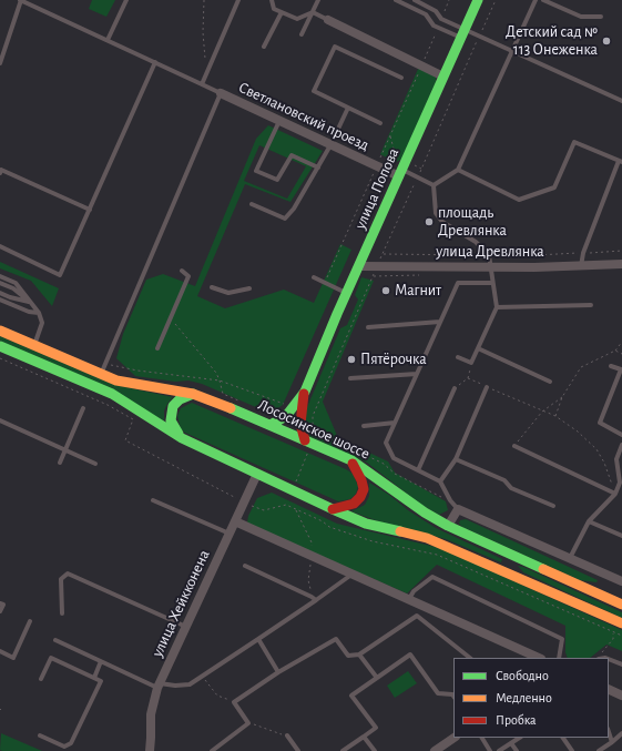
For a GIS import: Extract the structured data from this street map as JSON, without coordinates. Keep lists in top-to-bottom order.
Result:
{
  "streets": {
    "street": [
      "Светлановский проезд",
      "улица Попова",
      "улица Древлянка",
      "Лососинское шоссе",
      "улица Хейкконена"
    ]
  },
  "crossings": [
    ["Светлановский проезд", "улица Попова"],
    ["улица Попова", "улица Древлянка"],
    ["улица Попова", "Лососинское шоссе"]
  ],
  "places": [
    "Детский сад № 113 Онеженка",
    "площадь Древлянка",
    "Магнит",
    "Пятёрочка"
  ],
  "legend": ["Свободно", "Медленно", "Пробка"]
}
